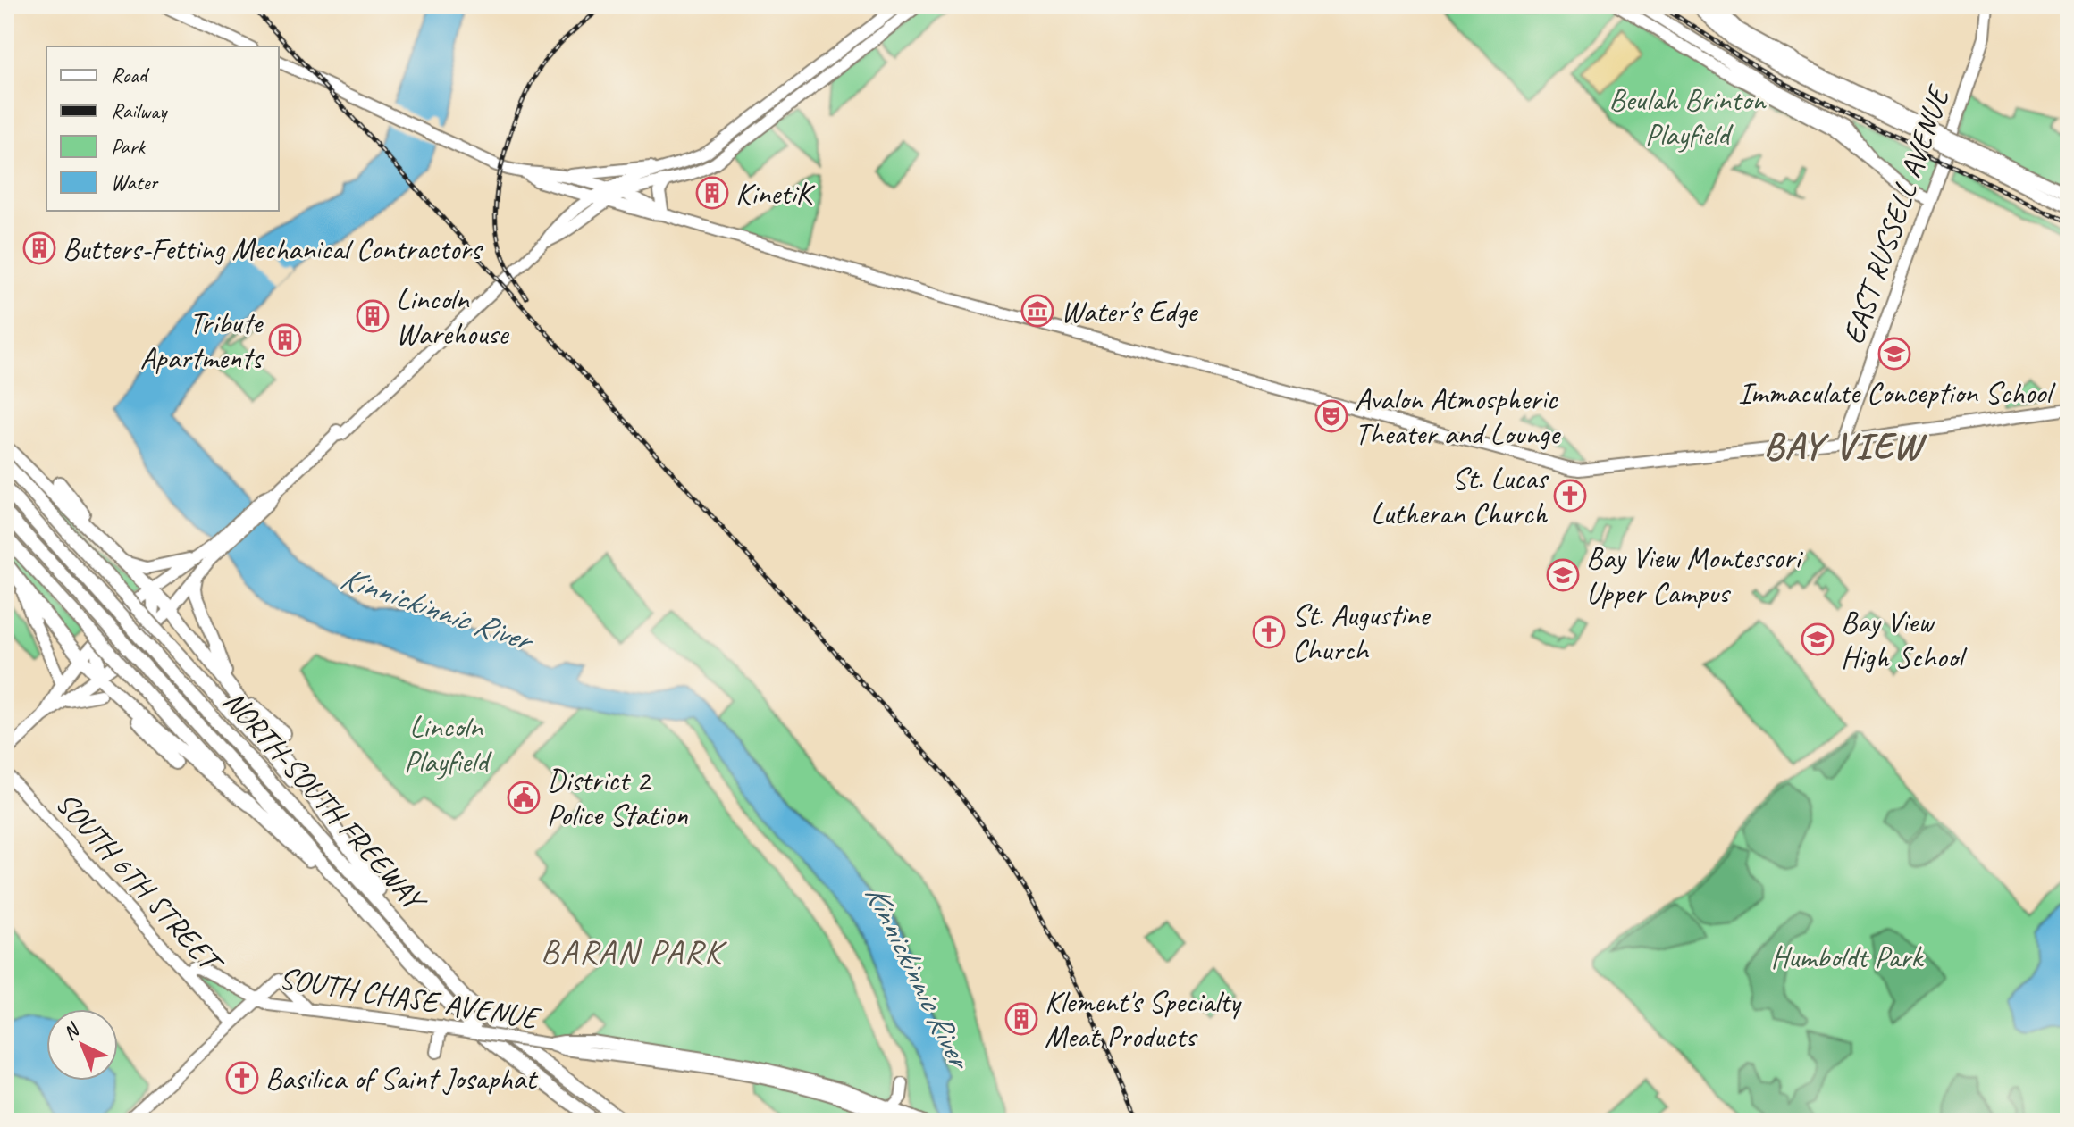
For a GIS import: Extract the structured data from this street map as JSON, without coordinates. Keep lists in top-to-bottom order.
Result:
{
  "streets": {
    "highway": ["NORTH-SOUTH FREEWAY"],
    "main road": ["EAST RUSSELL AVENUE", "SOUTH 6TH STREET", "SOUTH CHASE AVENUE"]
  },
  "crossings": [
    ["SOUTH 6TH STREET", "SOUTH CHASE AVENUE"]
  ],
  "districts": ["BAY VIEW", "BARAN PARK"],
  "water": ["Kinnickinnic River"],
  "parks": ["Beulah Brinton Playfield", "Lincoln Playfield", "Humboldt Park"],
  "places": {
    "building": [
      "KinetiK",
      "Butters-Fetting Mechanical Contractors",
      "Lincoln Warehouse",
      "Tribute Apartments",
      "Klement's Specialty Meat Products"
    ],
    "museum": ["Water's Edge"],
    "school or university": ["Immaculate Conception School", "Bay View Montessori Upper Campus", "Bay View High School"],
    "theatre": ["Avalon Atmospheric Theater and Lounge"],
    "church": ["St. Lucas Lutheran Church", "St. Augustine Church", "Basilica of Saint Josaphat"],
    "public building": ["District 2 Police Station"]
  },
  "legend": [
    "Road",
    "Railway",
    "Park",
    "Water"
  ],
  "north": "top left"
}
